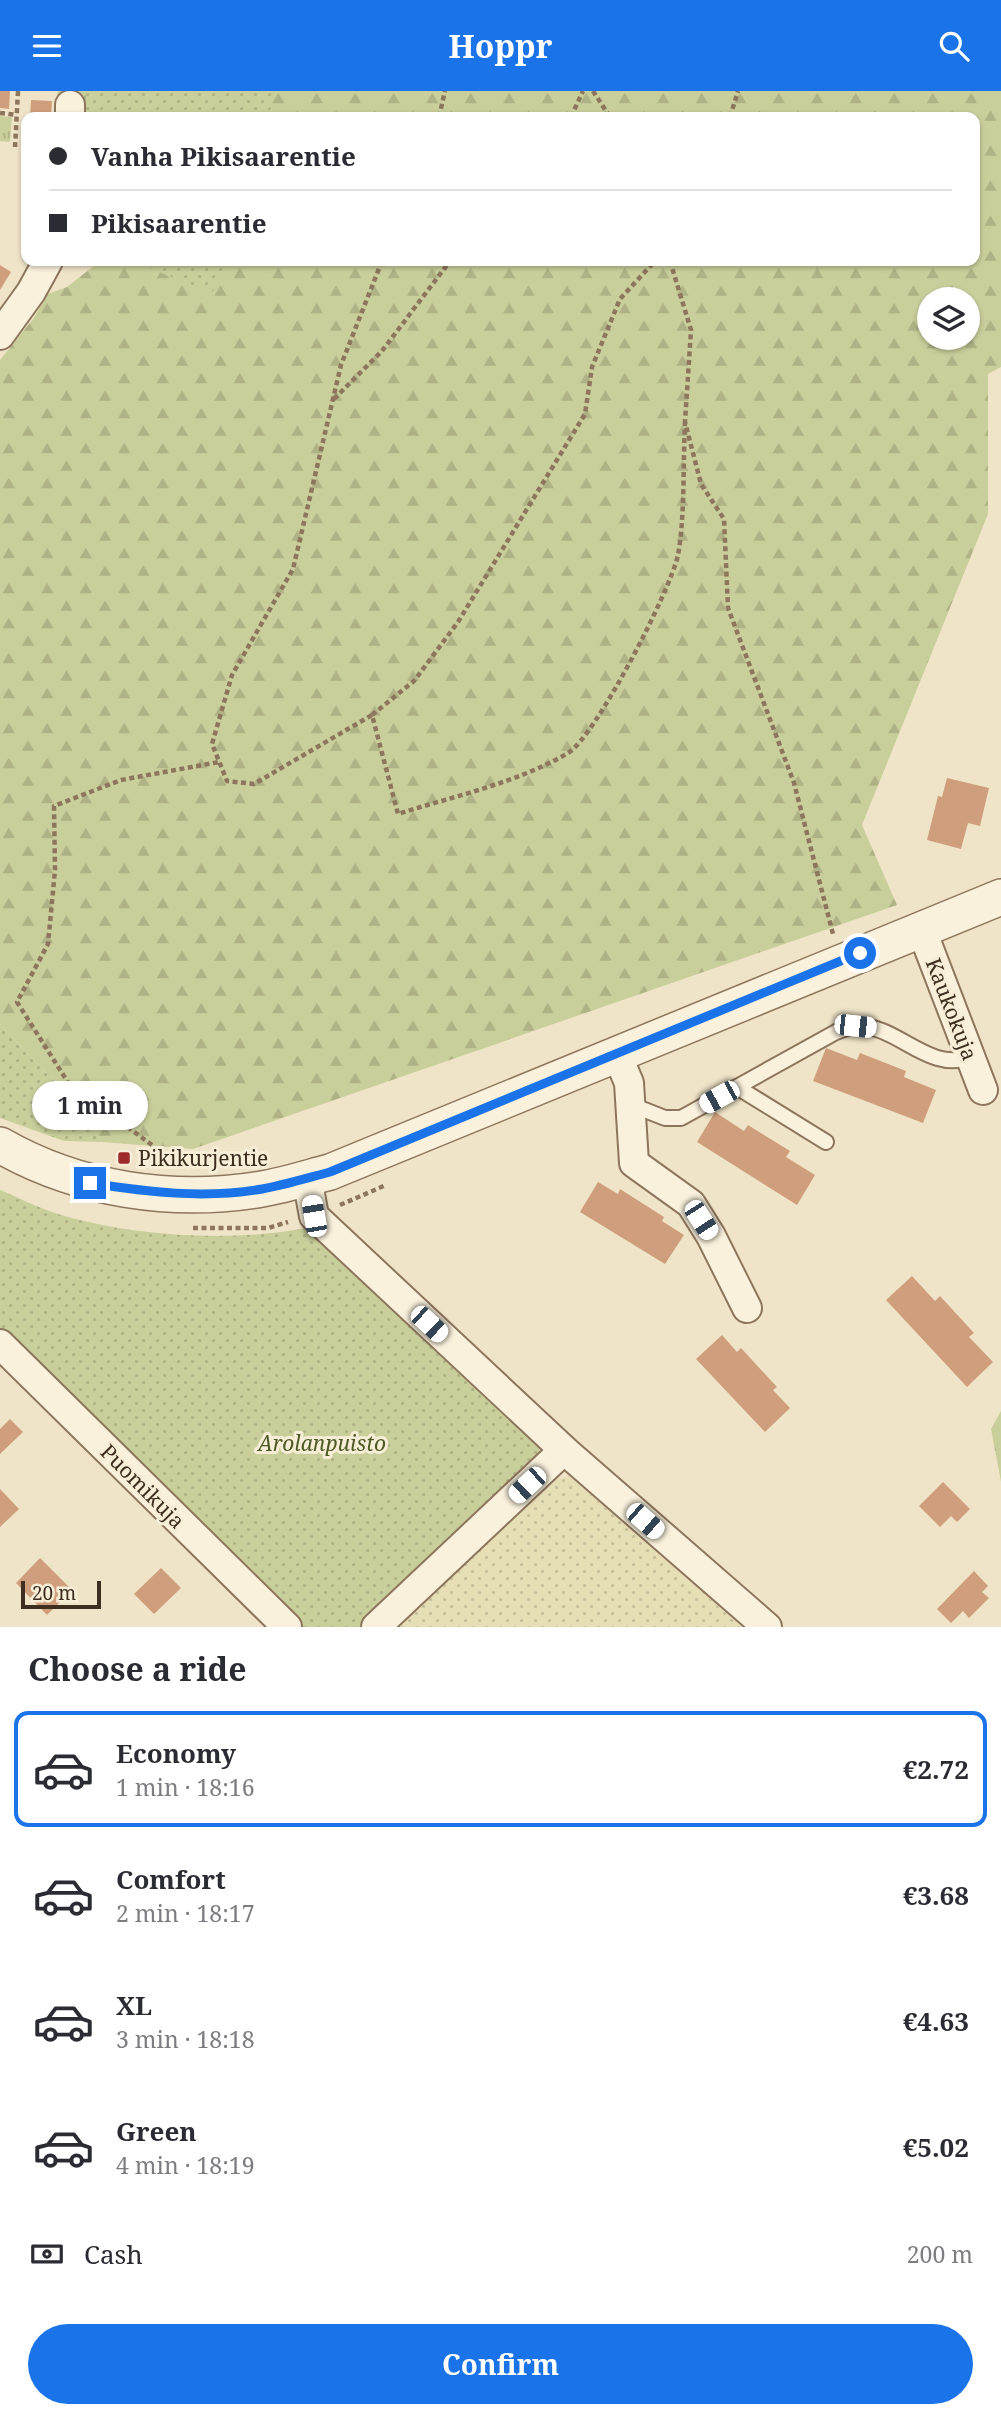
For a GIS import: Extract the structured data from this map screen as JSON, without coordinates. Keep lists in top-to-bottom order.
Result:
{
  "streets": {
    "street": ["Kaukokuja", "Puomikuja"]
  },
  "parks": ["Arolanpuisto"],
  "places": {
    "transit": ["Pikikurjentie"]
  },
  "scale_bar": "20 m",
  "page": {
    "header": "Hoppr",
    "banner": ["Vanha Pikisaarentie", "Pikisaarentie"],
    "bubble": "1 min",
    "scale": "20 m",
    "heading": "Choose a ride",
    "list": [
      {
        "name": "Economy",
        "note": "1 min · 18:16",
        "value": "€2.72"
      },
      {
        "name": "Comfort",
        "note": "2 min · 18:17",
        "value": "€3.68"
      },
      {
        "name": "XL",
        "note": "3 min · 18:18",
        "value": "€4.63"
      },
      {
        "name": "Green",
        "note": "4 min · 18:19",
        "value": "€5.02"
      }
    ],
    "pay": ["Cash", "200 m"],
    "buttons": "Confirm"
  }
}
